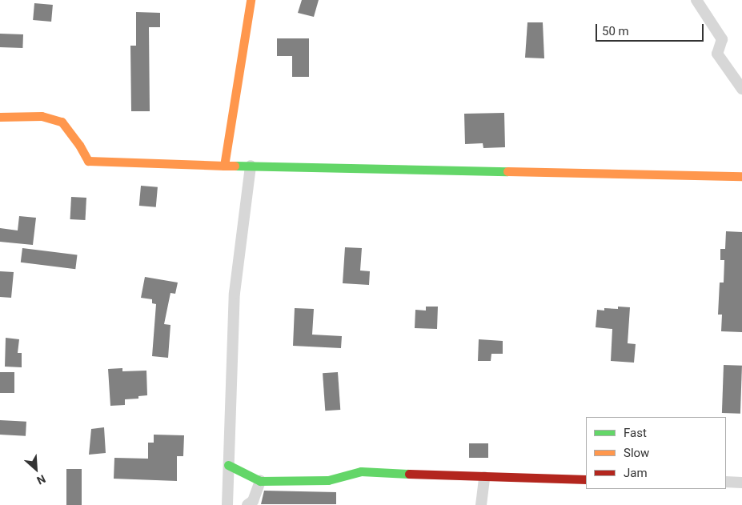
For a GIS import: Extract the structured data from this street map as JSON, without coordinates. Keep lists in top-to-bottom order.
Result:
{
  "legend": ["Fast", "Slow", "Jam"],
  "scale_bar": "50 m",
  "north": "bottom right"
}
